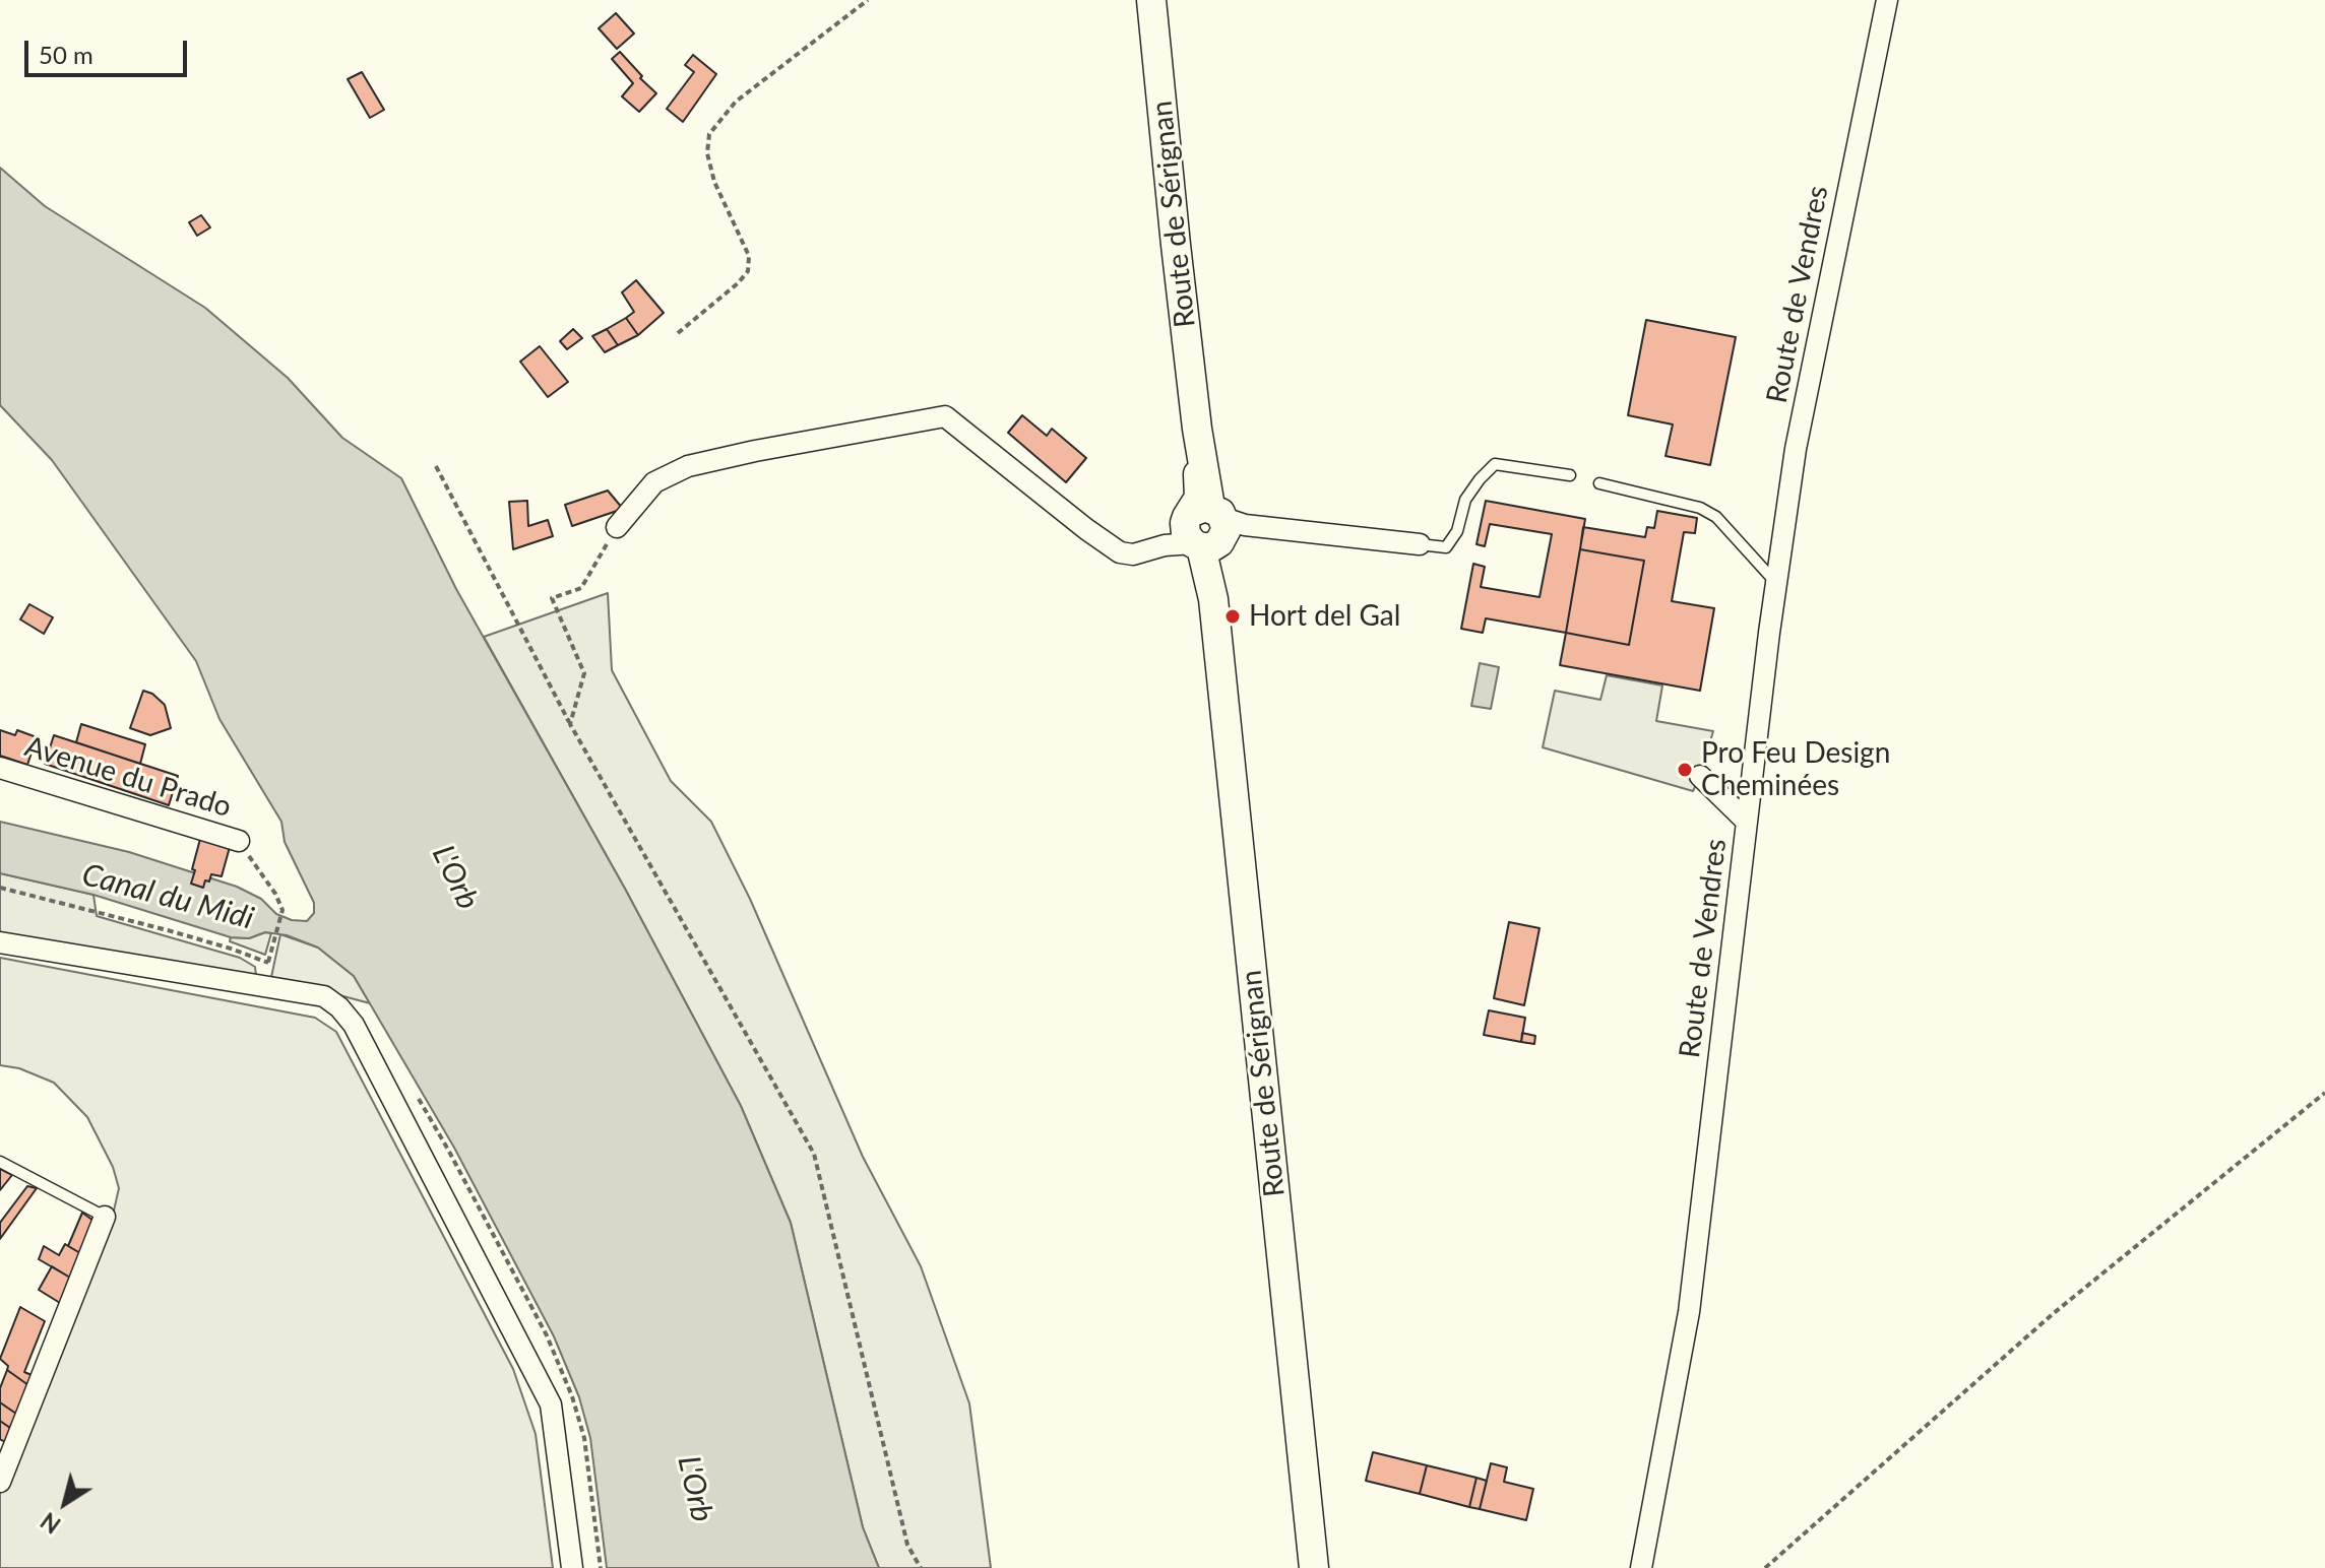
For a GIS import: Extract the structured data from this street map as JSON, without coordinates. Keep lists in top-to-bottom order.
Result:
{
  "streets": {
    "main road": ["Route de Sérignan"],
    "street": ["Route de Vendres", "Avenue du Prado"]
  },
  "water": ["L'Orb", "Canal du Midi"],
  "places": ["Hort del Gal", "Pro Feu Design Cheminées"],
  "scale_bar": "50 m",
  "north": "bottom left"
}
